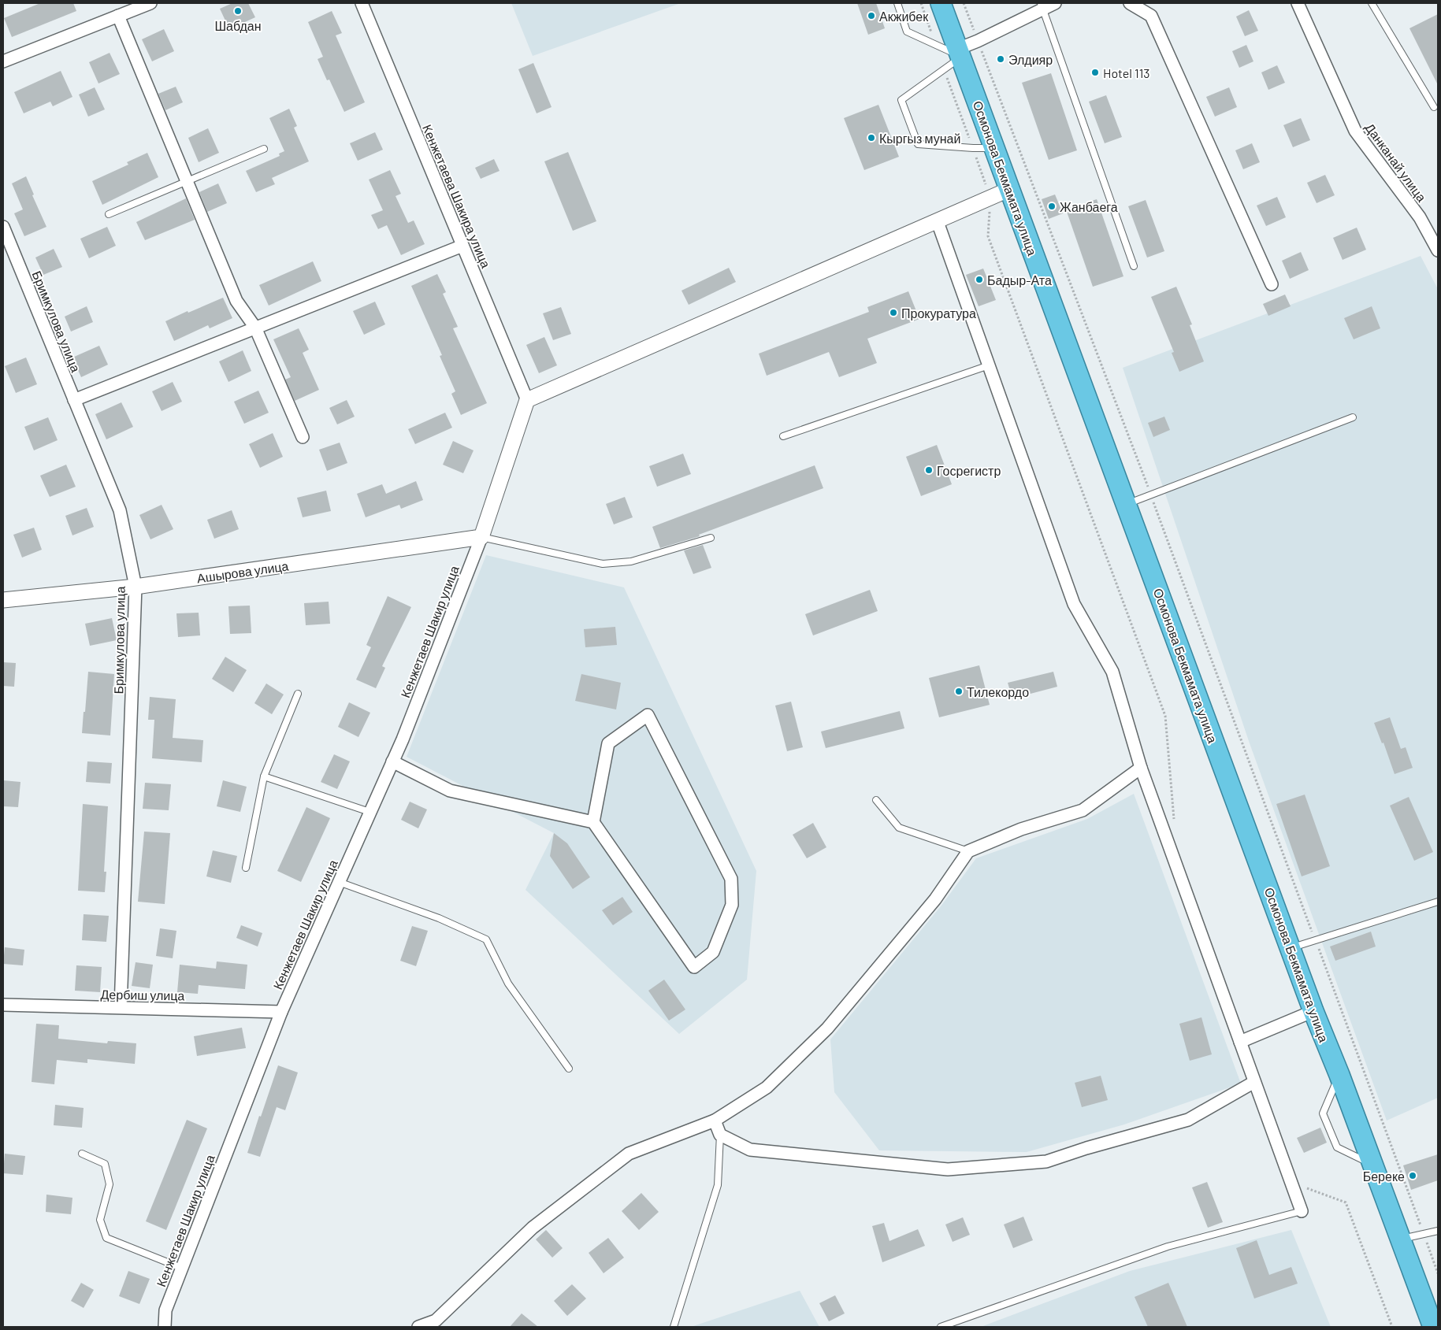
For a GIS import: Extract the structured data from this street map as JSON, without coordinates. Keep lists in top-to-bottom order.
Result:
{
  "streets": {
    "highway": ["Осмонова Бекмамата улица"],
    "street": [
      "Данканай улица",
      "Кенжетаева Шакира улица",
      "Бримкулова улица",
      "Ашырова улица",
      "Кенжетаев Шакир улица",
      "Дербиш улица"
    ]
  },
  "crossings": [
    ["Бримкулова улица", "Ашырова улица"],
    ["Бримкулова улица", "Дербиш улица"],
    ["Ашырова улица", "Кенжетаев Шакир улица"],
    ["Кенжетаев Шакир улица", "Дербиш улица"]
  ],
  "places": [
    "Шабдан",
    "Акжибек",
    "Элдияр",
    "Hotel 113",
    "Кыргыз мунай",
    "Жанбаега",
    "Бадыр-Ата",
    "Прокуратура",
    "Госрегистр",
    "Тилекордо",
    "Береке"
  ]
}
